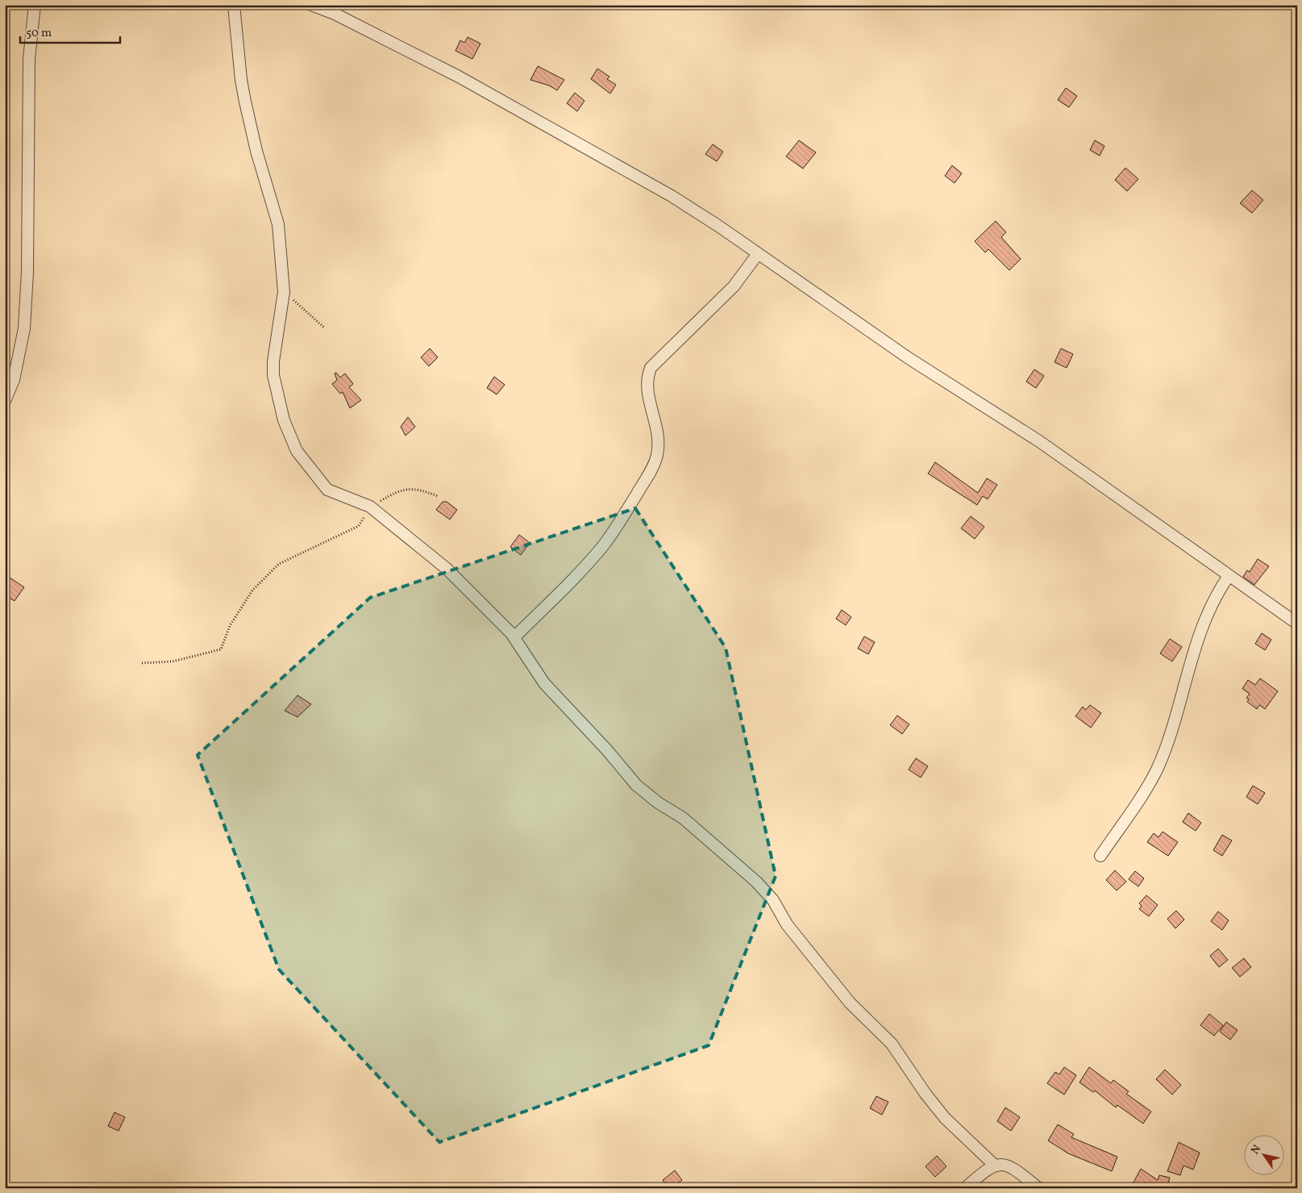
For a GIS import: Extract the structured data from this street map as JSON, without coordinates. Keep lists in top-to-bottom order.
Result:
{
  "scale_bar": "50 m",
  "north": "top left"
}
